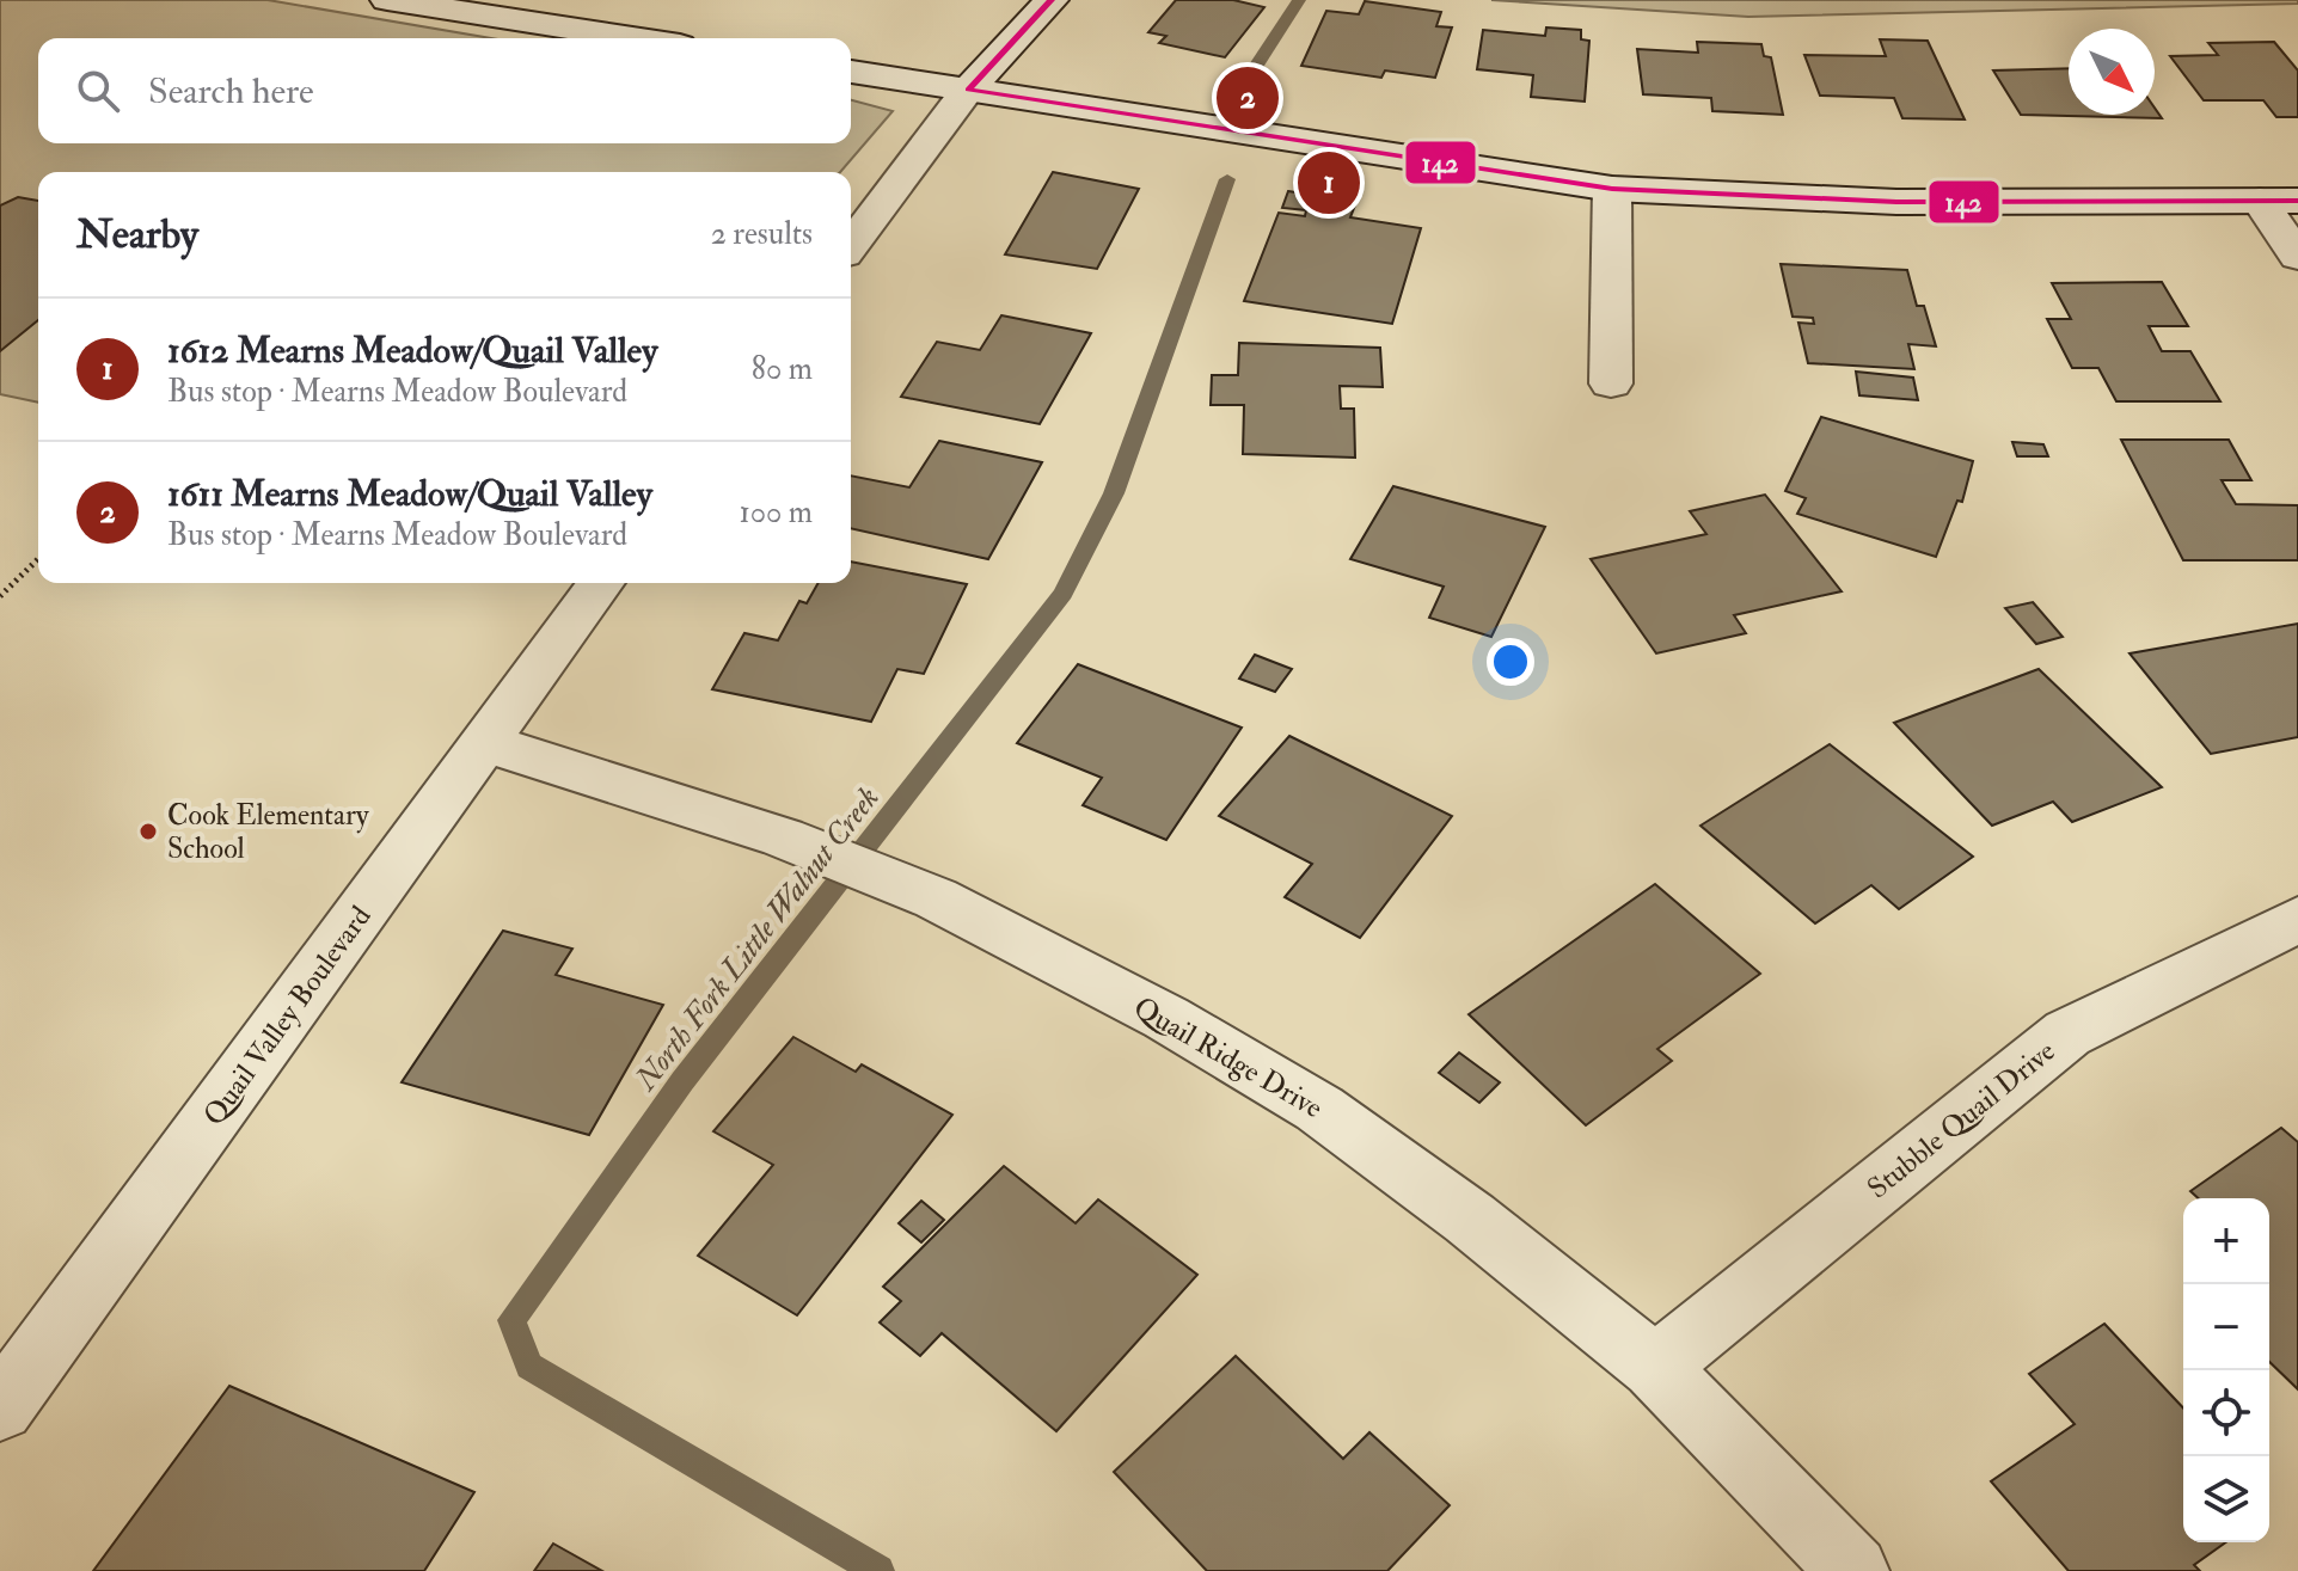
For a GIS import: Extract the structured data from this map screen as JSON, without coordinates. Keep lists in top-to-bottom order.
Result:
{
  "streets": {
    "street": ["Quail Valley Boulevard", "Quail Ridge Drive", "Stubble Quail Drive"]
  },
  "crossings": [
    ["Quail Valley Boulevard", "Quail Ridge Drive"],
    ["Quail Ridge Drive", "Stubble Quail Drive"]
  ],
  "water": ["North Fork Little Walnut Creek"],
  "places": ["Cook Elementary School"],
  "lines": ["transit line 142"],
  "north": "bottom right",
  "page": {
    "search": "Search here",
    "pins": ["2", "1"],
    "heading": ["Nearby", "2 results"],
    "list": [
      {
        "mark": "1",
        "name": "1612 Mearns Meadow/Quail Valley",
        "note": "Bus stop · Mearns Meadow Boulevard",
        "value": "80 m"
      },
      {
        "mark": "2",
        "name": "1611 Mearns Meadow/Quail Valley",
        "note": "Bus stop · Mearns Meadow Boulevard",
        "value": "100 m"
      }
    ],
    "map_buttons": ["+", "−"]
  }
}
